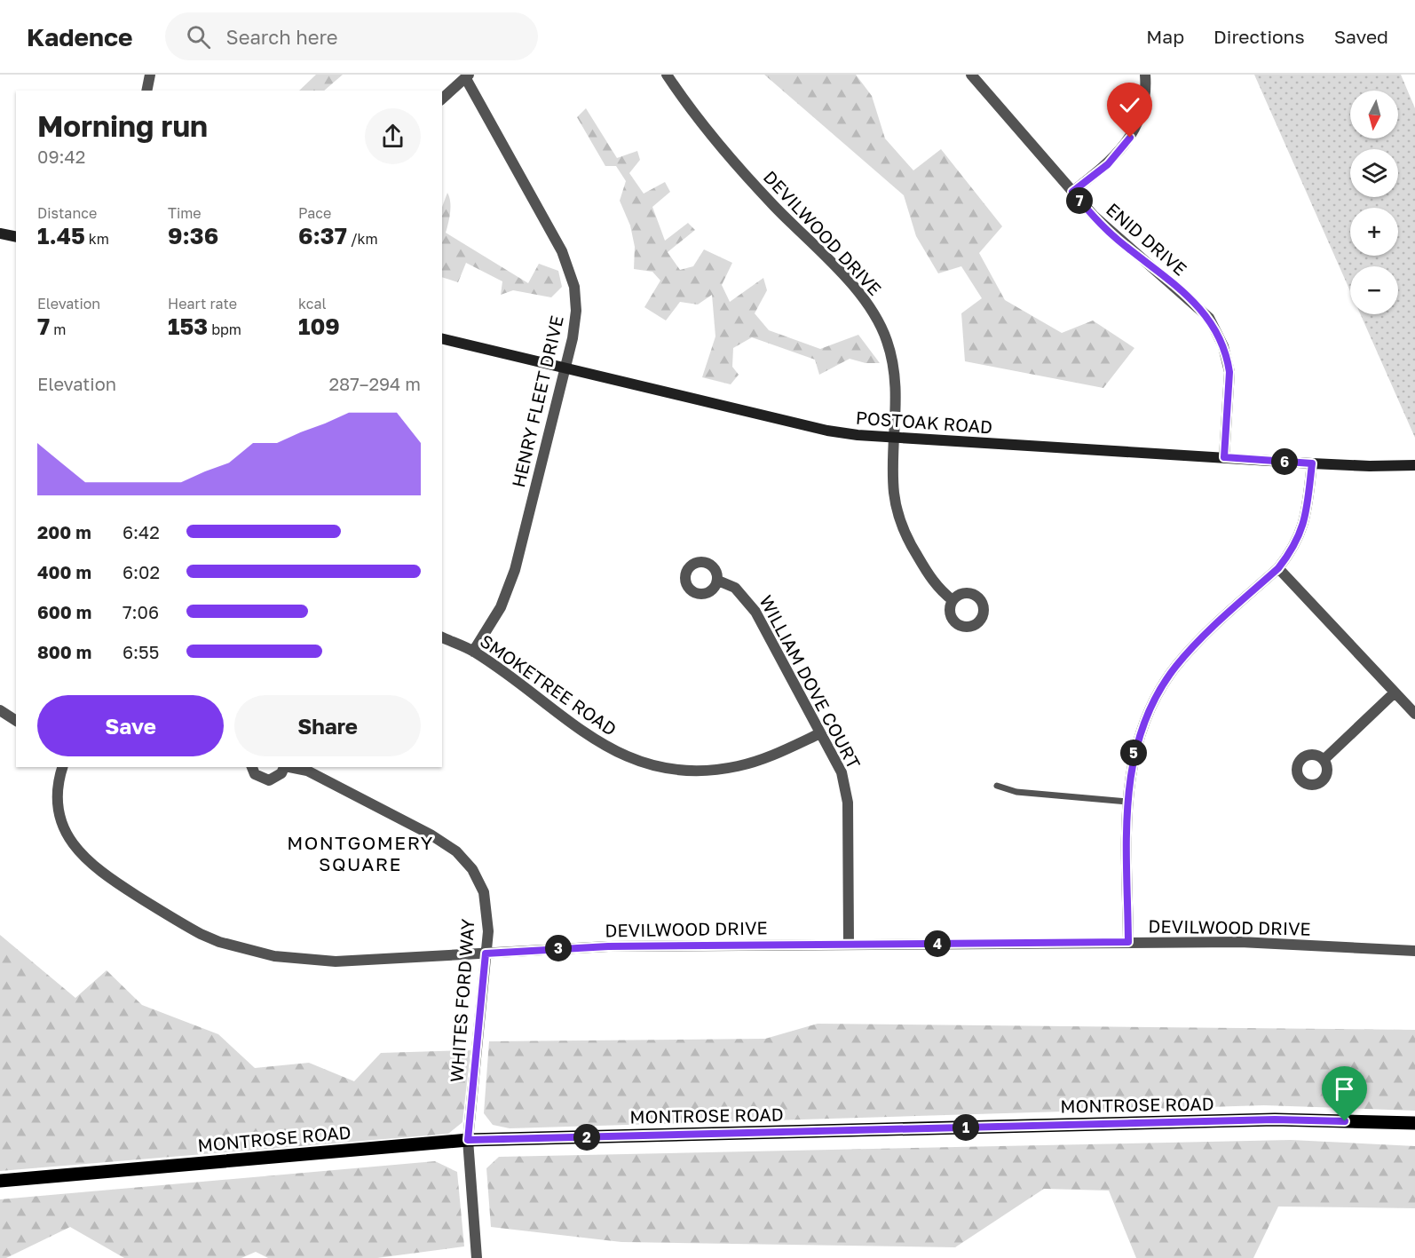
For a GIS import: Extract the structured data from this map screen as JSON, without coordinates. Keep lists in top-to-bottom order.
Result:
{
  "streets": {
    "main road": ["MONTROSE ROAD"],
    "street": [
      "DEVILWOOD DRIVE",
      "ENID DRIVE",
      "HENRY FLEET DRIVE",
      "POSTOAK ROAD",
      "WILLIAM DOVE COURT",
      "SMOKETREE ROAD",
      "WHITES FORD WAY"
    ]
  },
  "crossings": [
    ["DEVILWOOD DRIVE", "POSTOAK ROAD"],
    ["DEVILWOOD DRIVE", "WILLIAM DOVE COURT"],
    ["DEVILWOOD DRIVE", "WHITES FORD WAY"],
    ["ENID DRIVE", "POSTOAK ROAD"],
    ["HENRY FLEET DRIVE", "POSTOAK ROAD"],
    ["HENRY FLEET DRIVE", "SMOKETREE ROAD"],
    ["WILLIAM DOVE COURT", "SMOKETREE ROAD"],
    ["WHITES FORD WAY", "MONTROSE ROAD"]
  ],
  "districts": ["MONTGOMERY SQUARE"],
  "north": "bottom",
  "page": {
    "header": "Kadence",
    "search": "Search here",
    "nav": ["Map", "Directions", "Saved"],
    "map_buttons": ["+", "−"],
    "heading": ["Morning run", "09:42"],
    "stats": [
      ["Distance", "1.45 km"],
      ["Time", "9:36"],
      ["Pace", "6:37 /km"],
      ["Elevation", "7 m"],
      ["Heart rate", "153 bpm"],
      ["kcal", "109"]
    ],
    "pins": [
      "7",
      "6",
      "5",
      "4",
      "3",
      "1",
      "2"
    ],
    "chart": ["Elevation", "287–294 m"],
    "list": [
      {
        "name": "200 m",
        "note": "6:42"
      },
      {
        "name": "400 m",
        "note": "6:02"
      },
      {
        "name": "600 m",
        "note": "7:06"
      },
      {
        "name": "800 m",
        "note": "6:55"
      }
    ],
    "buttons": ["Save", "Share"]
  }
}
